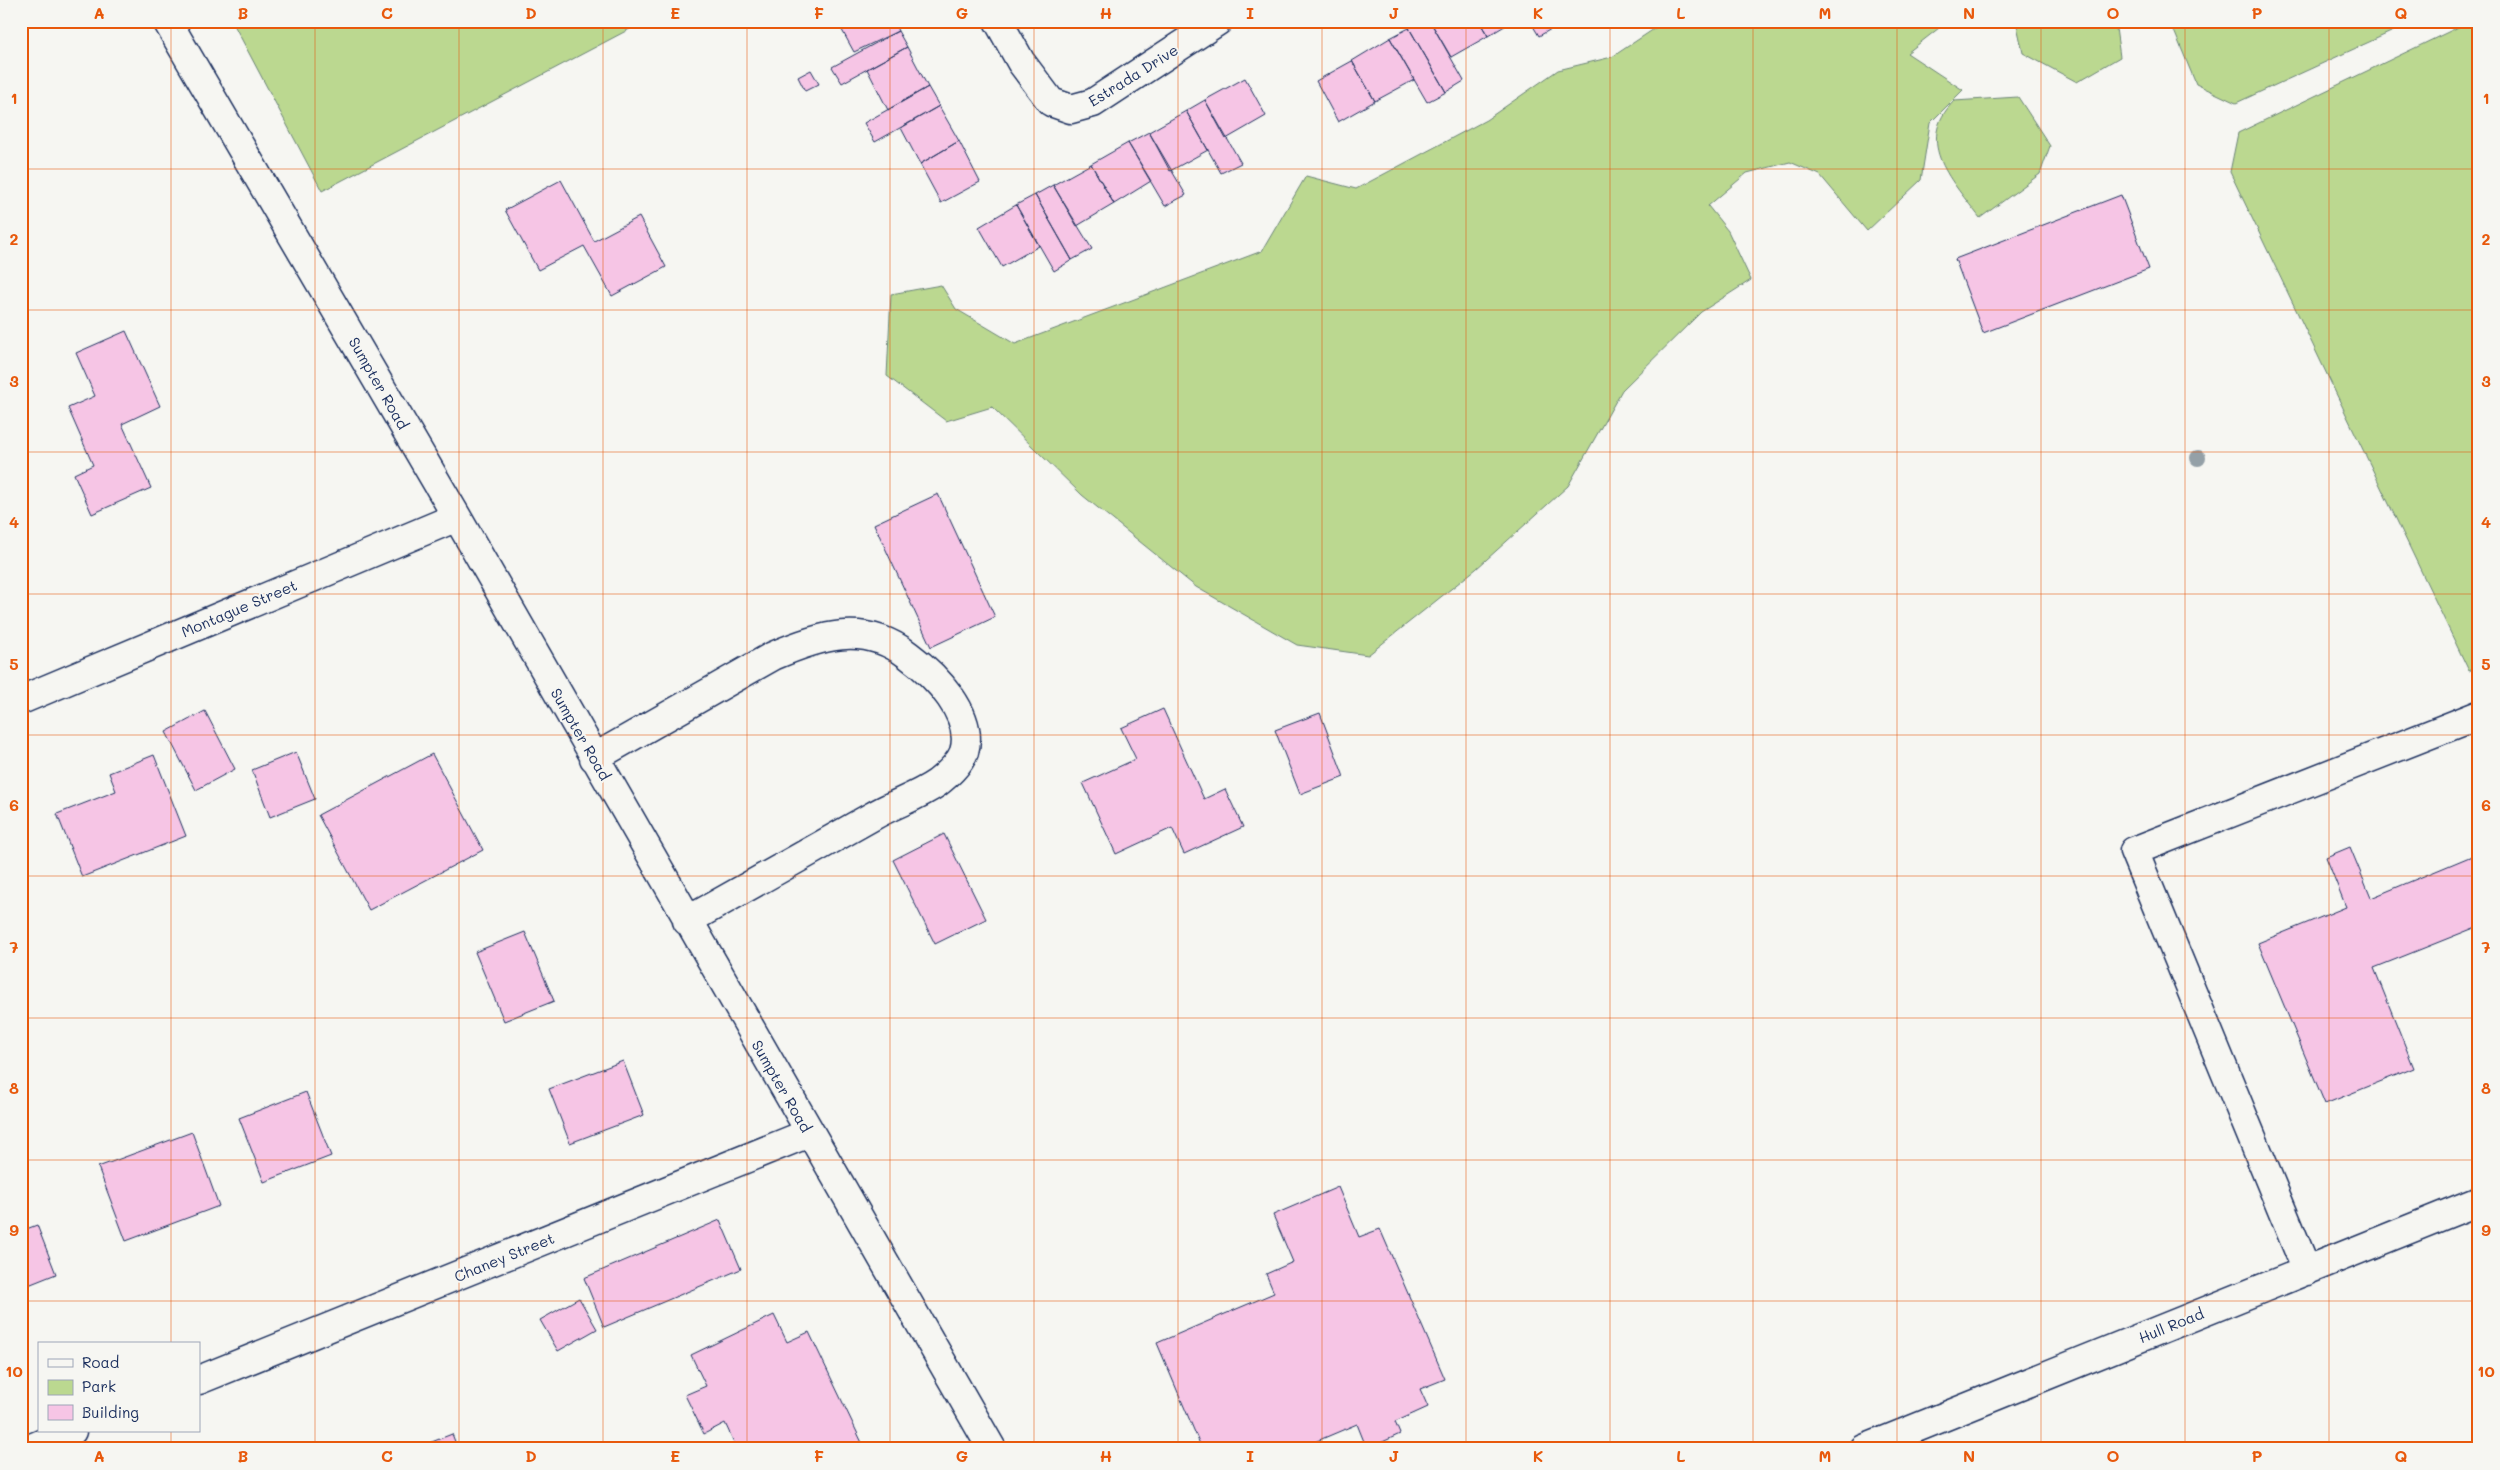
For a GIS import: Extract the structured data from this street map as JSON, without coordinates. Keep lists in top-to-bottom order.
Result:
{
  "streets": {
    "street": [
      "Estrada Drive",
      "Sumpter Road",
      "Montague Street",
      "Chaney Street",
      "Hull Road"
    ]
  },
  "crossings": [
    ["Sumpter Road", "Montague Street"],
    ["Sumpter Road", "Chaney Street"]
  ],
  "legend": ["Road", "Park", "Building"],
  "grid": {
    "columns": [
      "A",
      "B",
      "C",
      "D",
      "E",
      "F",
      "G",
      "H",
      "I",
      "J",
      "K",
      "L",
      "M",
      "N",
      "O",
      "P",
      "Q"
    ],
    "rows": [
      "1",
      "2",
      "3",
      "4",
      "5",
      "6",
      "7",
      "8",
      "9",
      "10"
    ]
  }
}
